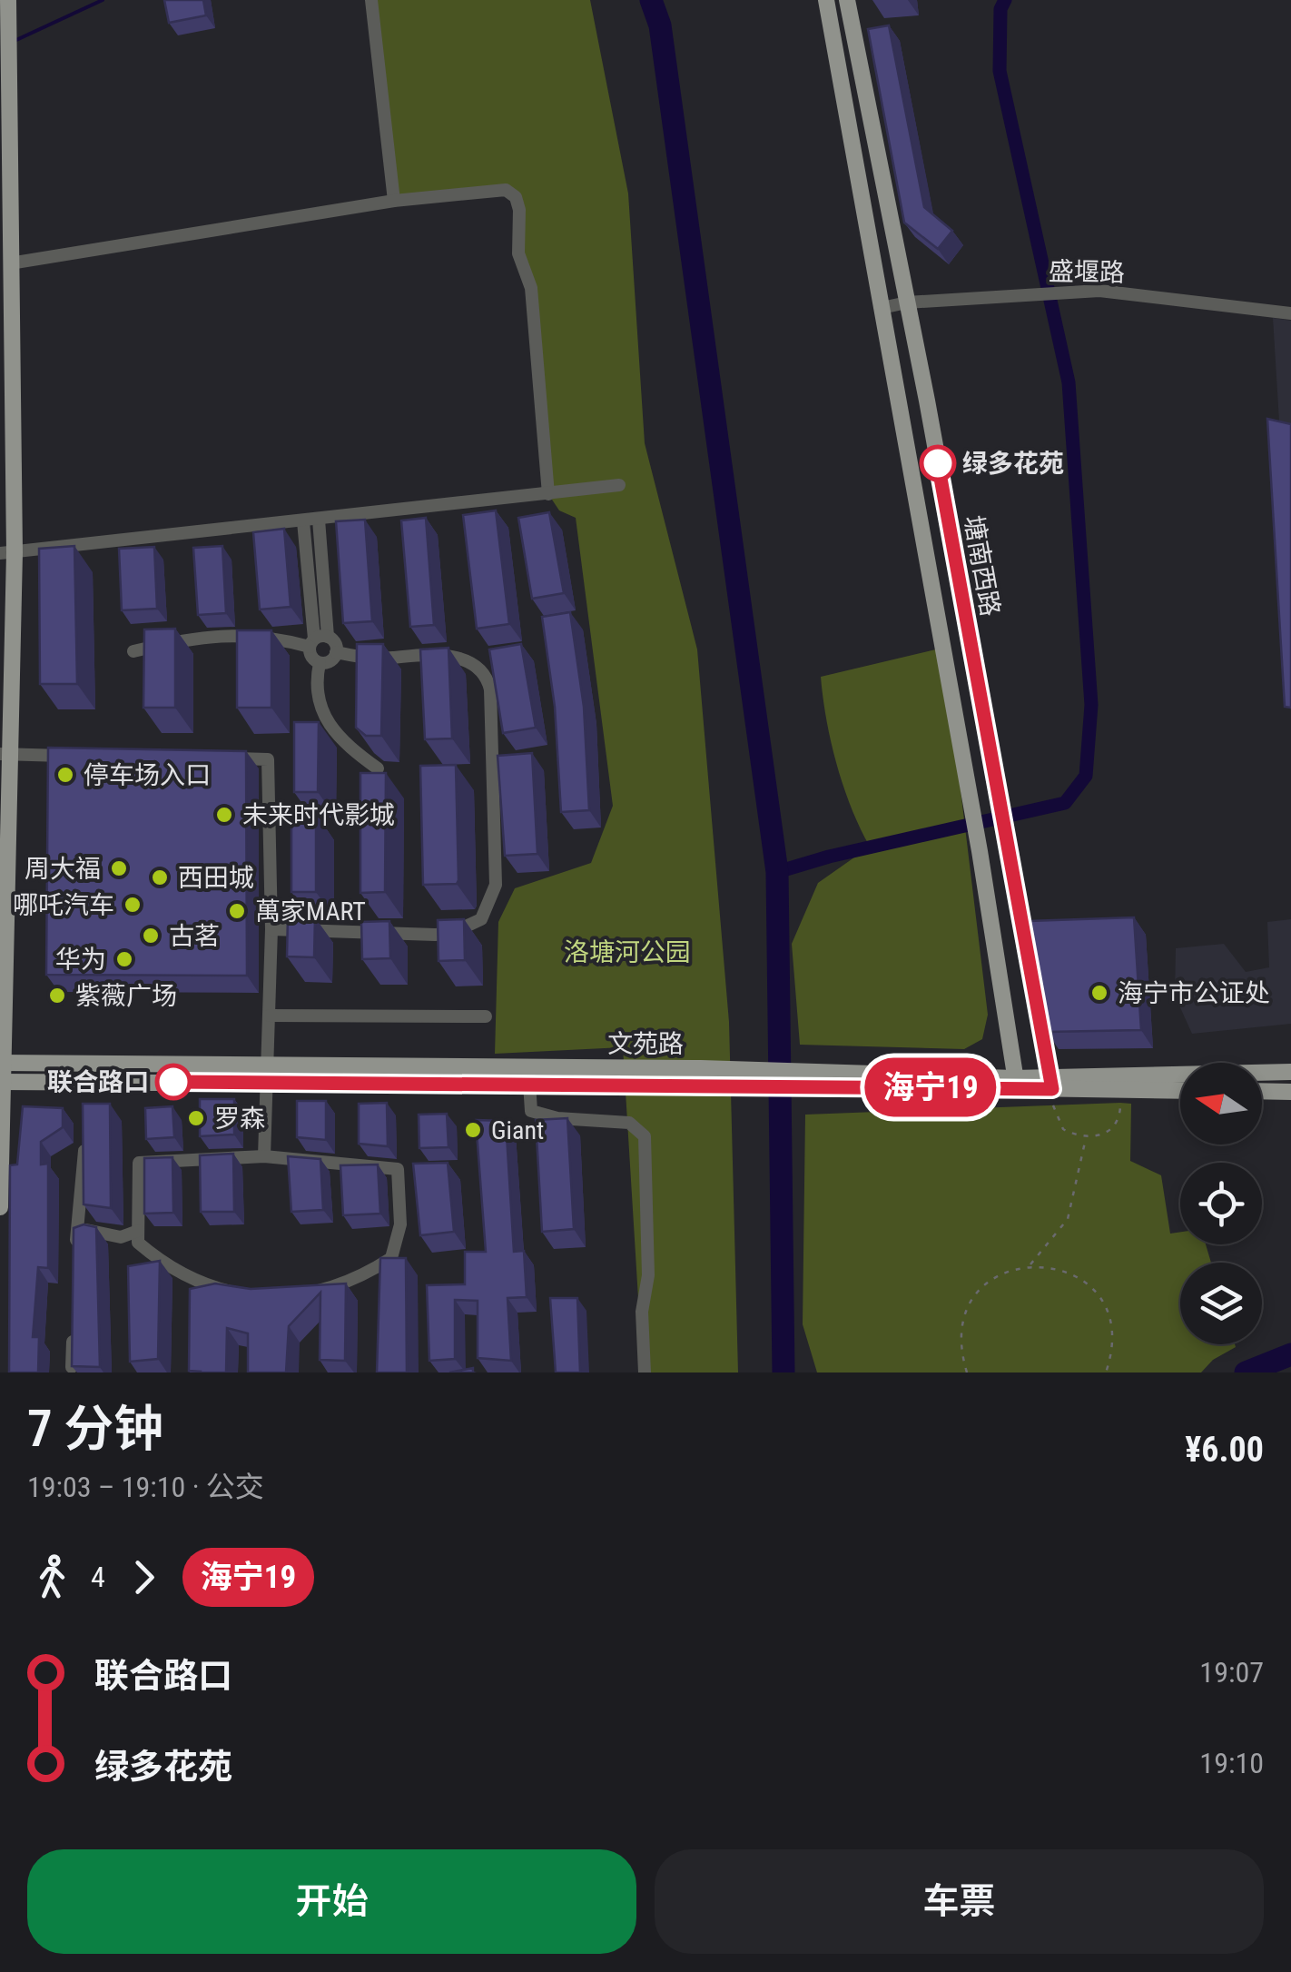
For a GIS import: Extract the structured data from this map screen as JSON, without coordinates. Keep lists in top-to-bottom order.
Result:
{
  "streets": {
    "main road": ["塘南西路", "文苑路"],
    "street": ["盛堰路"]
  },
  "crossings": [
    ["盛堰路", "塘南西路"],
    ["塘南西路", "文苑路"]
  ],
  "parks": ["洛塘河公园"],
  "places": [
    "绿多花苑",
    "停车场入口",
    "未来时代影城",
    "周大福",
    "西田城",
    "哪吒汽车",
    "萬家MART",
    "古茗",
    "华为",
    "海宁市公证处",
    "紫薇广场",
    "联合路口",
    "罗森",
    "Giant"
  ],
  "lines": ["bus line 海宁19"],
  "north": "left",
  "page": {
    "on_map": "海宁19",
    "heading": ["7 分钟", "19:03 – 19:10 · 公交", "¥6.00"],
    "legs": ["4", "海宁19"],
    "list": [
      {
        "name": "联合路口",
        "value": "19:07"
      },
      {
        "name": "绿多花苑",
        "value": "19:10"
      }
    ],
    "buttons": ["开始", "车票"]
  }
}
